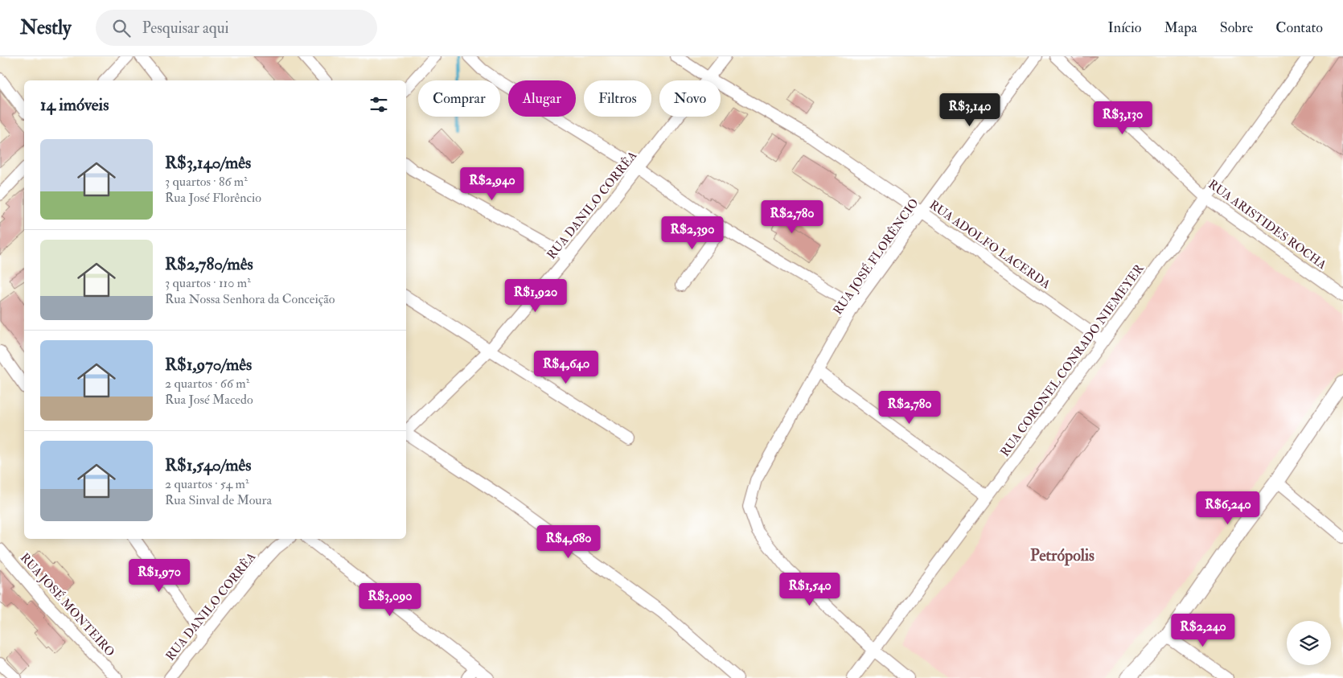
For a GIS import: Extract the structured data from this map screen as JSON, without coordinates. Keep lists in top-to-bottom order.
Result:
{
  "streets": {
    "street": [
      "RUA DANILO CORRÊA",
      "RUA ARISTIDES ROCHA",
      "RUA ADOLFO LACERDA",
      "RUA JOSÉ FLORÊNCIO",
      "RUA CORONEL CONRADO NIEMEYER",
      "RUA JOSÉ MONTEIRO"
    ]
  },
  "crossings": [
    ["RUA DANILO CORRÊA", "RUA ADOLFO LACERDA"],
    ["RUA ARISTIDES ROCHA", "RUA CORONEL CONRADO NIEMEYER"],
    ["RUA ADOLFO LACERDA", "RUA JOSÉ FLORÊNCIO"],
    ["RUA ADOLFO LACERDA", "RUA CORONEL CONRADO NIEMEYER"],
    ["RUA JOSÉ FLORÊNCIO", "RUA CORONEL CONRADO NIEMEYER"]
  ],
  "districts": ["Petrópolis"],
  "page": {
    "header": "Nestly",
    "search": "Pesquisar aqui",
    "nav": [
      "Início",
      "Mapa",
      "Sobre",
      "Contato"
    ],
    "chip": [
      "Comprar",
      "Alugar",
      "Filtros",
      "Novo"
    ],
    "heading": "14 imóveis",
    "price": [
      "R$3,140",
      "R$3,130",
      "R$2,940",
      "R$2,780",
      "R$2,390",
      "R$1,920",
      "R$4,640",
      "R$2,780",
      "R$6,240",
      "R$4,680",
      "R$1,970",
      "R$1,540",
      "R$3,090",
      "R$2,240"
    ],
    "list": [
      {
        "name": "R$3,140/mês",
        "note": "3 quartos · 86 m² · Rua José Florêncio"
      },
      {
        "name": "R$2,780/mês",
        "note": "3 quartos · 110 m² · Rua Nossa Senhora da Conceição"
      },
      {
        "name": "R$1,970/mês",
        "note": "2 quartos · 66 m² · Rua José Macedo"
      },
      {
        "name": "R$1,540/mês",
        "note": "2 quartos · 54 m² · Rua Sinval de Moura"
      }
    ]
  }
}
